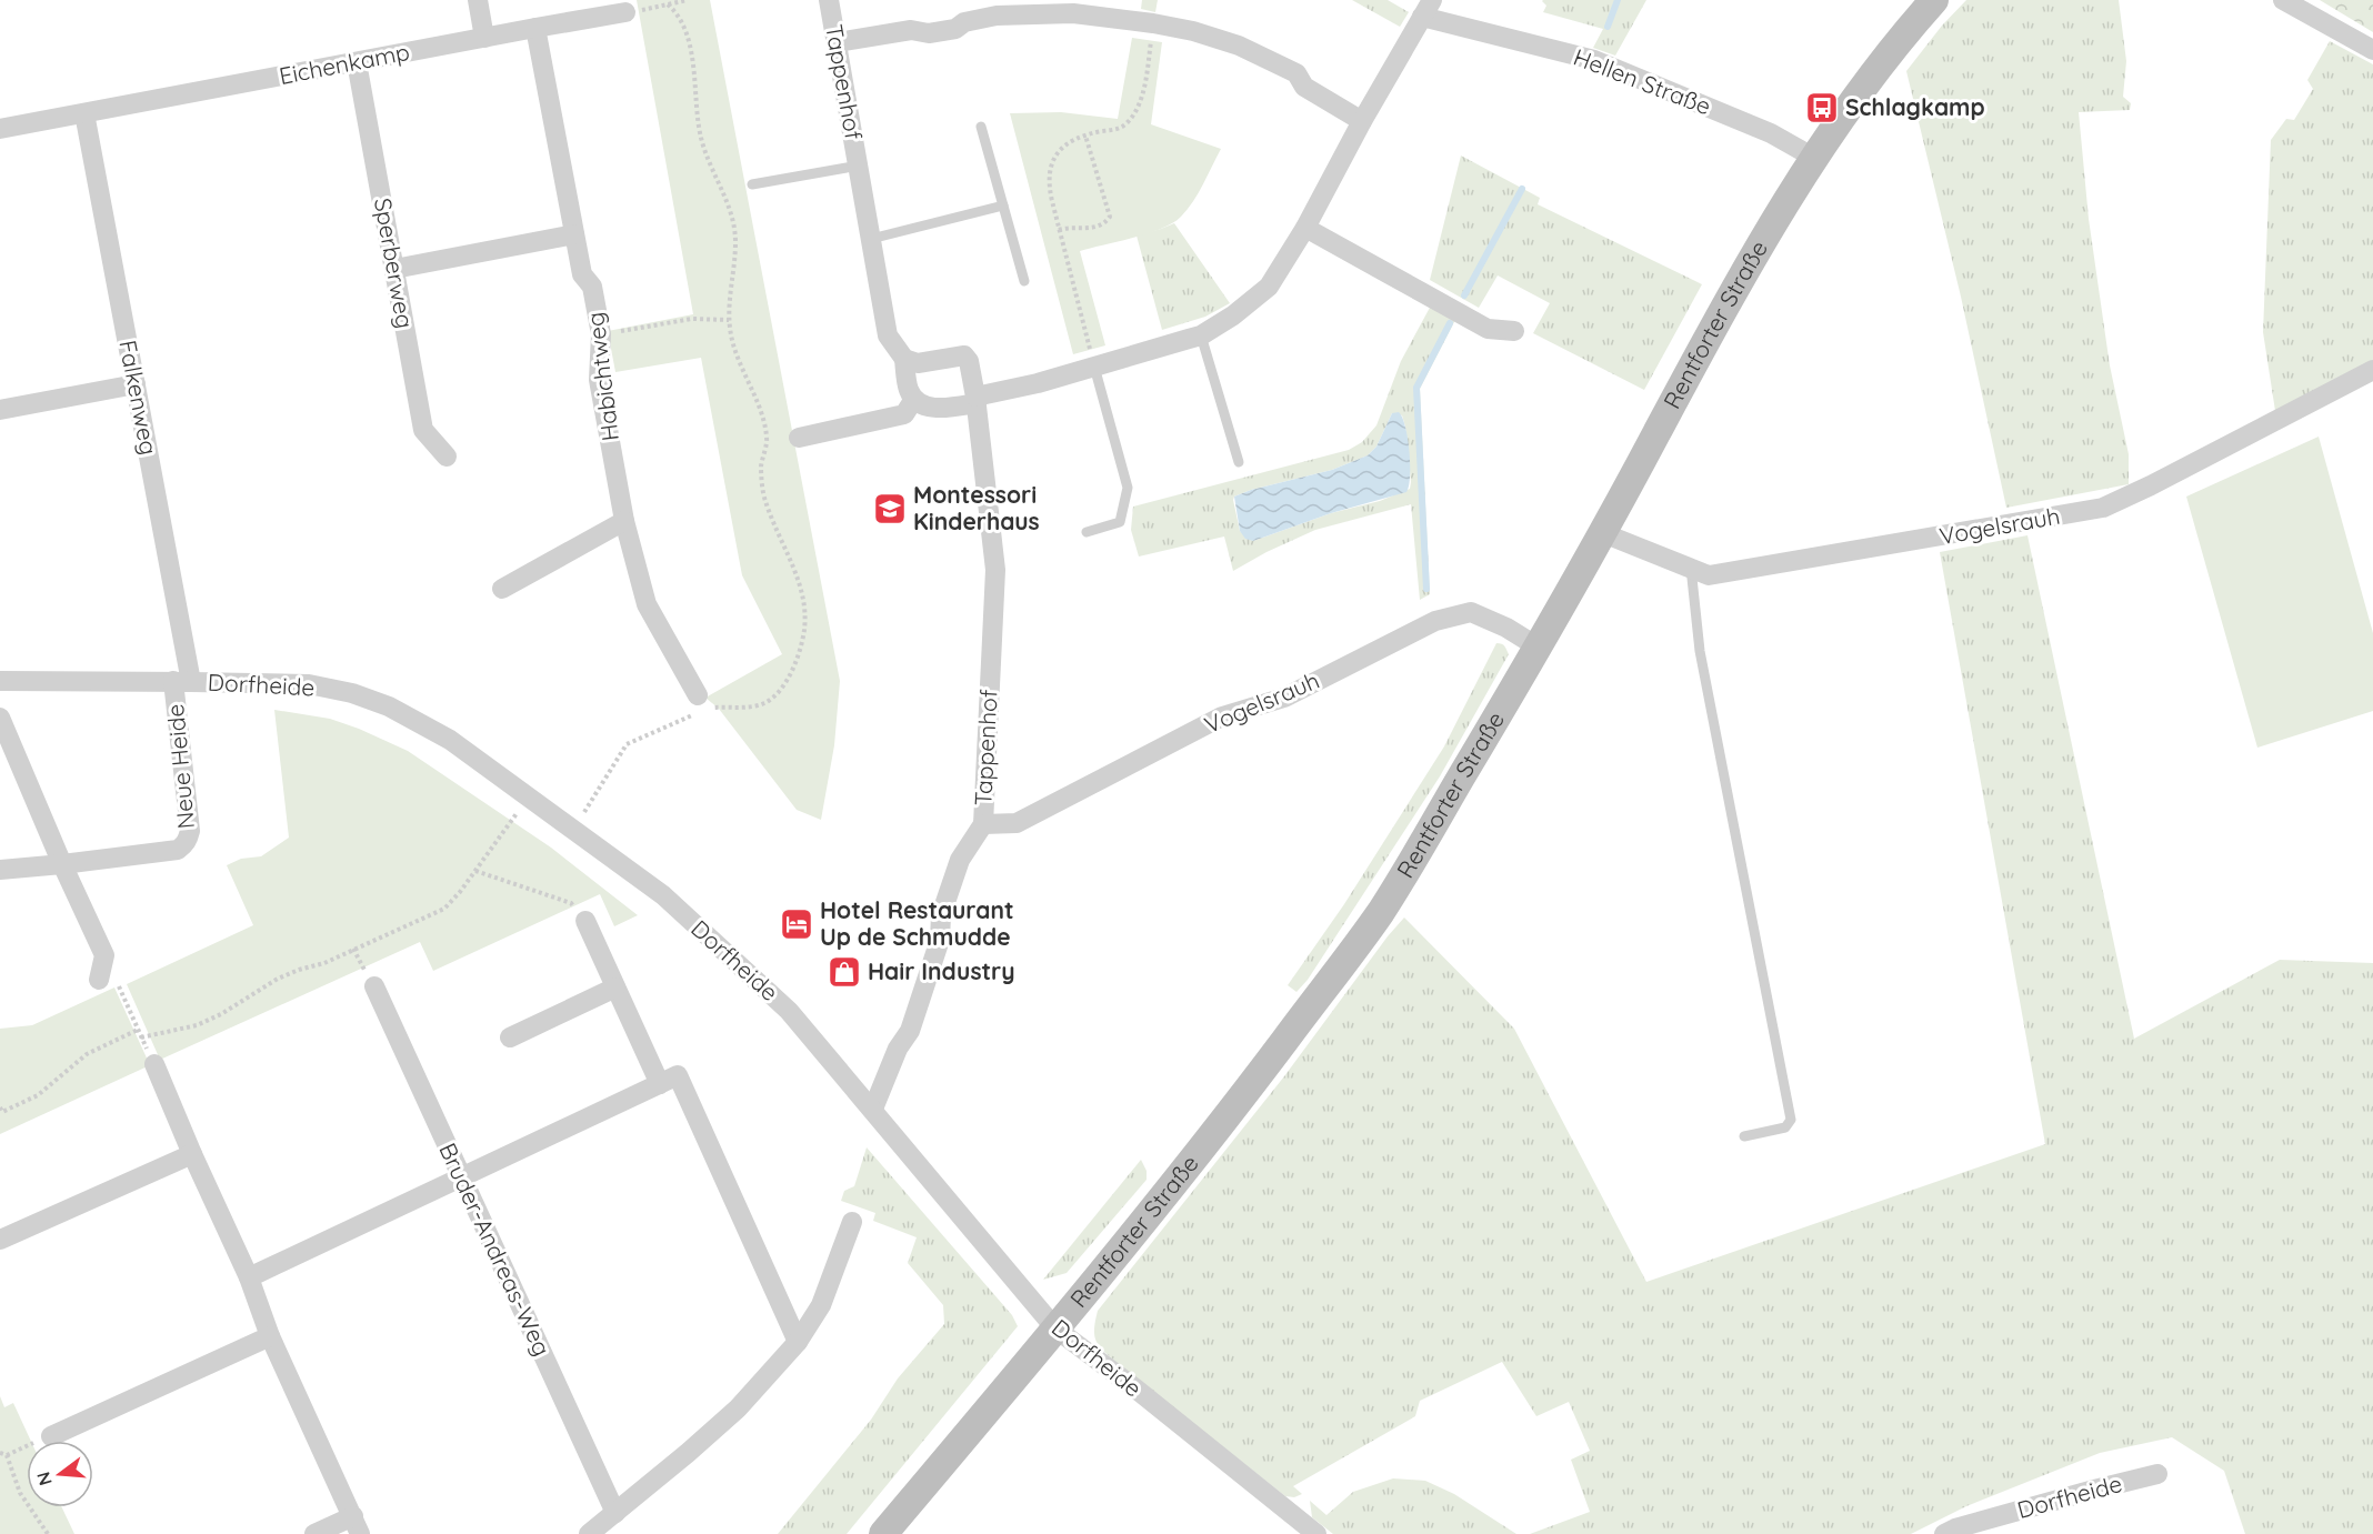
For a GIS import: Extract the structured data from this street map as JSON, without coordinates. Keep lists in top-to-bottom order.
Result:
{
  "streets": {
    "main road": ["Rentforter Straße"],
    "street": [
      "Eichenkamp",
      "Tappenhof",
      "Hellen Straße",
      "Sperberweg",
      "Habichtweg",
      "Falkenweg",
      "Vogelsrauh",
      "Dorfheide",
      "Neue Heide",
      "Bruder-Andreas-Weg"
    ]
  },
  "crossings": [
    ["Eichenkamp", "Sperberweg"],
    ["Eichenkamp", "Habichtweg"],
    ["Eichenkamp", "Falkenweg"],
    ["Tappenhof", "Hellen Straße"],
    ["Tappenhof", "Vogelsrauh"],
    ["Tappenhof", "Dorfheide"],
    ["Hellen Straße", "Rentforter Straße"],
    ["Rentforter Straße", "Vogelsrauh"],
    ["Rentforter Straße", "Dorfheide"],
    ["Falkenweg", "Dorfheide"],
    ["Falkenweg", "Neue Heide"],
    ["Dorfheide", "Neue Heide"]
  ],
  "places": {
    "bus stop": ["Schlagkamp"],
    "school or university": ["Montessori Kinderhaus"],
    "hotel": ["Hotel Restaurant Up de Schmudde"],
    "shop": ["Hair Industry"]
  },
  "north": "left"
}
